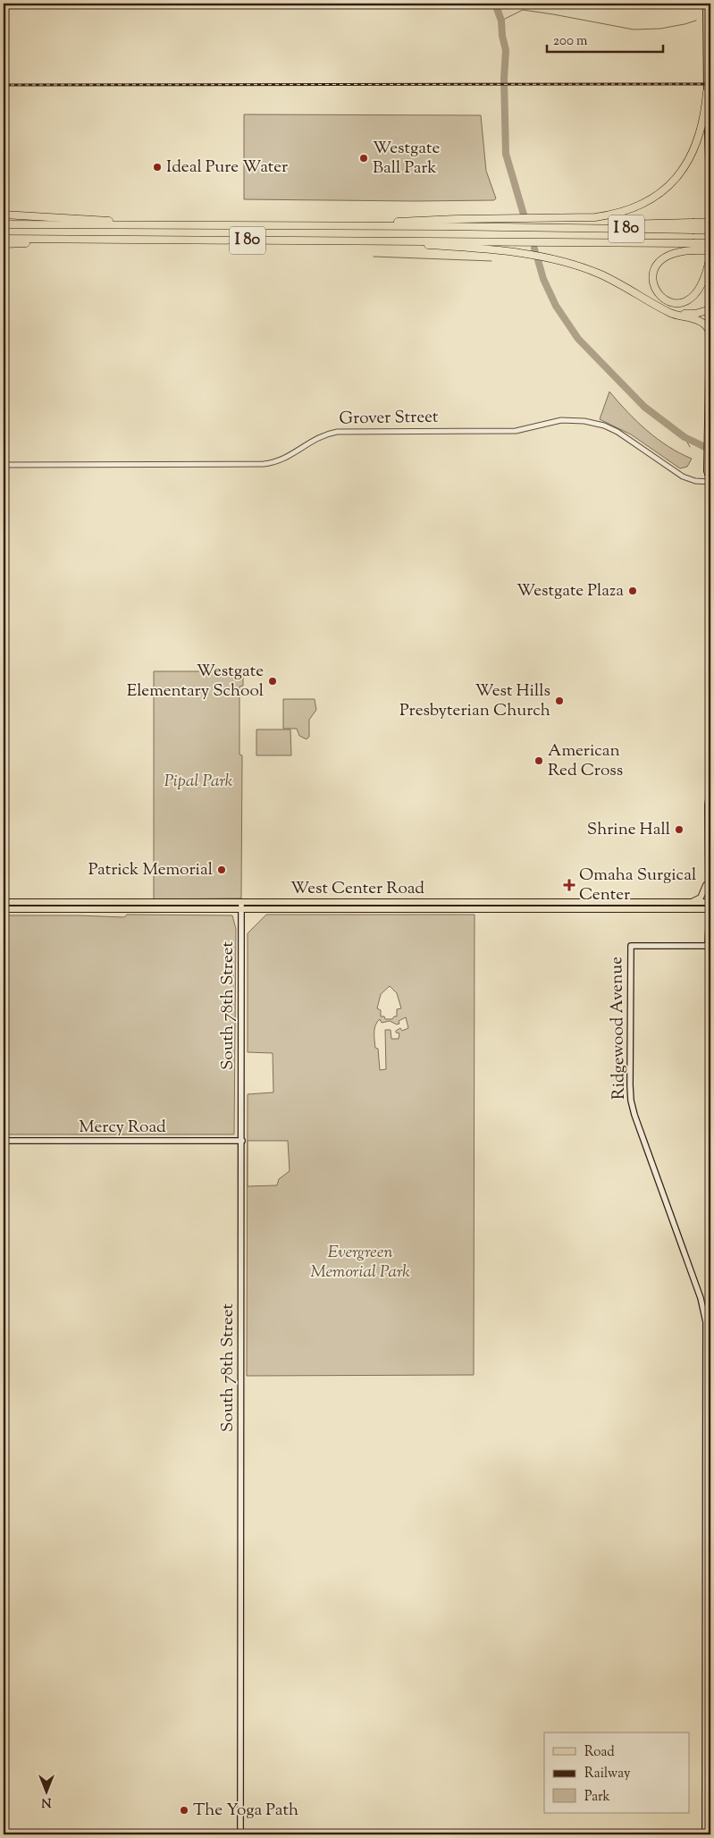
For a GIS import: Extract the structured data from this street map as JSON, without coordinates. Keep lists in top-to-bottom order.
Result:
{
  "streets": {
    "highway": ["I 80"],
    "main road": [
      "West Center Road",
      "South 78th Street",
      "Ridgewood Avenue",
      "Mercy Road"
    ],
    "street": ["Grover Street"]
  },
  "crossings": [
    ["West Center Road", "South 78th Street"],
    ["West Center Road", "Ridgewood Avenue"],
    ["South 78th Street", "Mercy Road"]
  ],
  "parks": ["Pipal Park", "Evergreen Memorial Park"],
  "places": {
    "other": [
      "Westgate Ball Park",
      "Ideal Pure Water",
      "Westgate Plaza",
      "Westgate Elementary School",
      "West Hills Presbyterian Church",
      "American Red Cross",
      "Shrine Hall",
      "Patrick Memorial",
      "The Yoga Path"
    ],
    "health": ["Omaha Surgical Center"]
  },
  "legend": ["Road", "Railway", "Park"],
  "scale_bar": "200 m",
  "north": "bottom"
}
